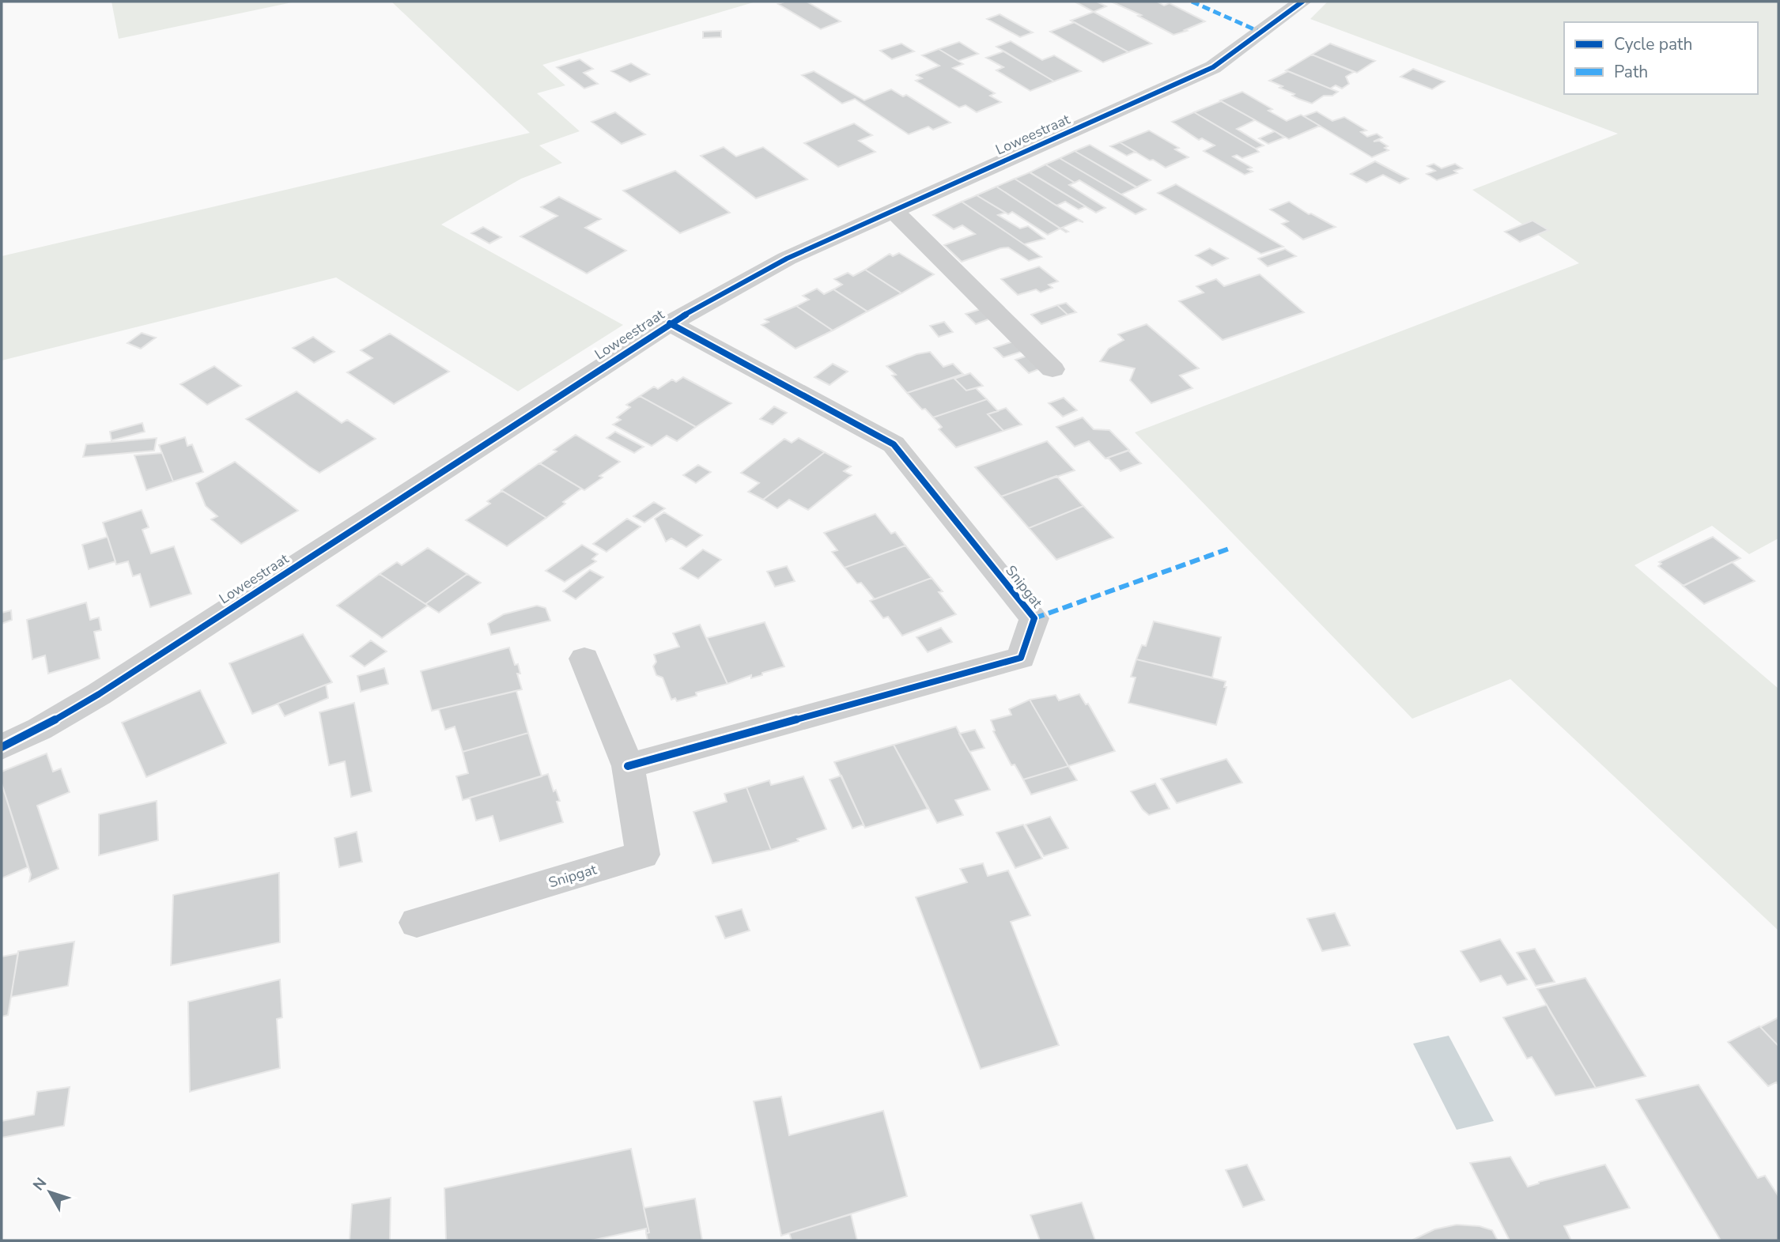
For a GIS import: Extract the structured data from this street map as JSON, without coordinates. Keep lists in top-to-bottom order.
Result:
{
  "streets": {
    "street": ["Loweestraat", "Snipgat"]
  },
  "crossings": [
    ["Loweestraat", "Snipgat"]
  ],
  "legend": ["Cycle path", "Path"],
  "north": "top left"
}
